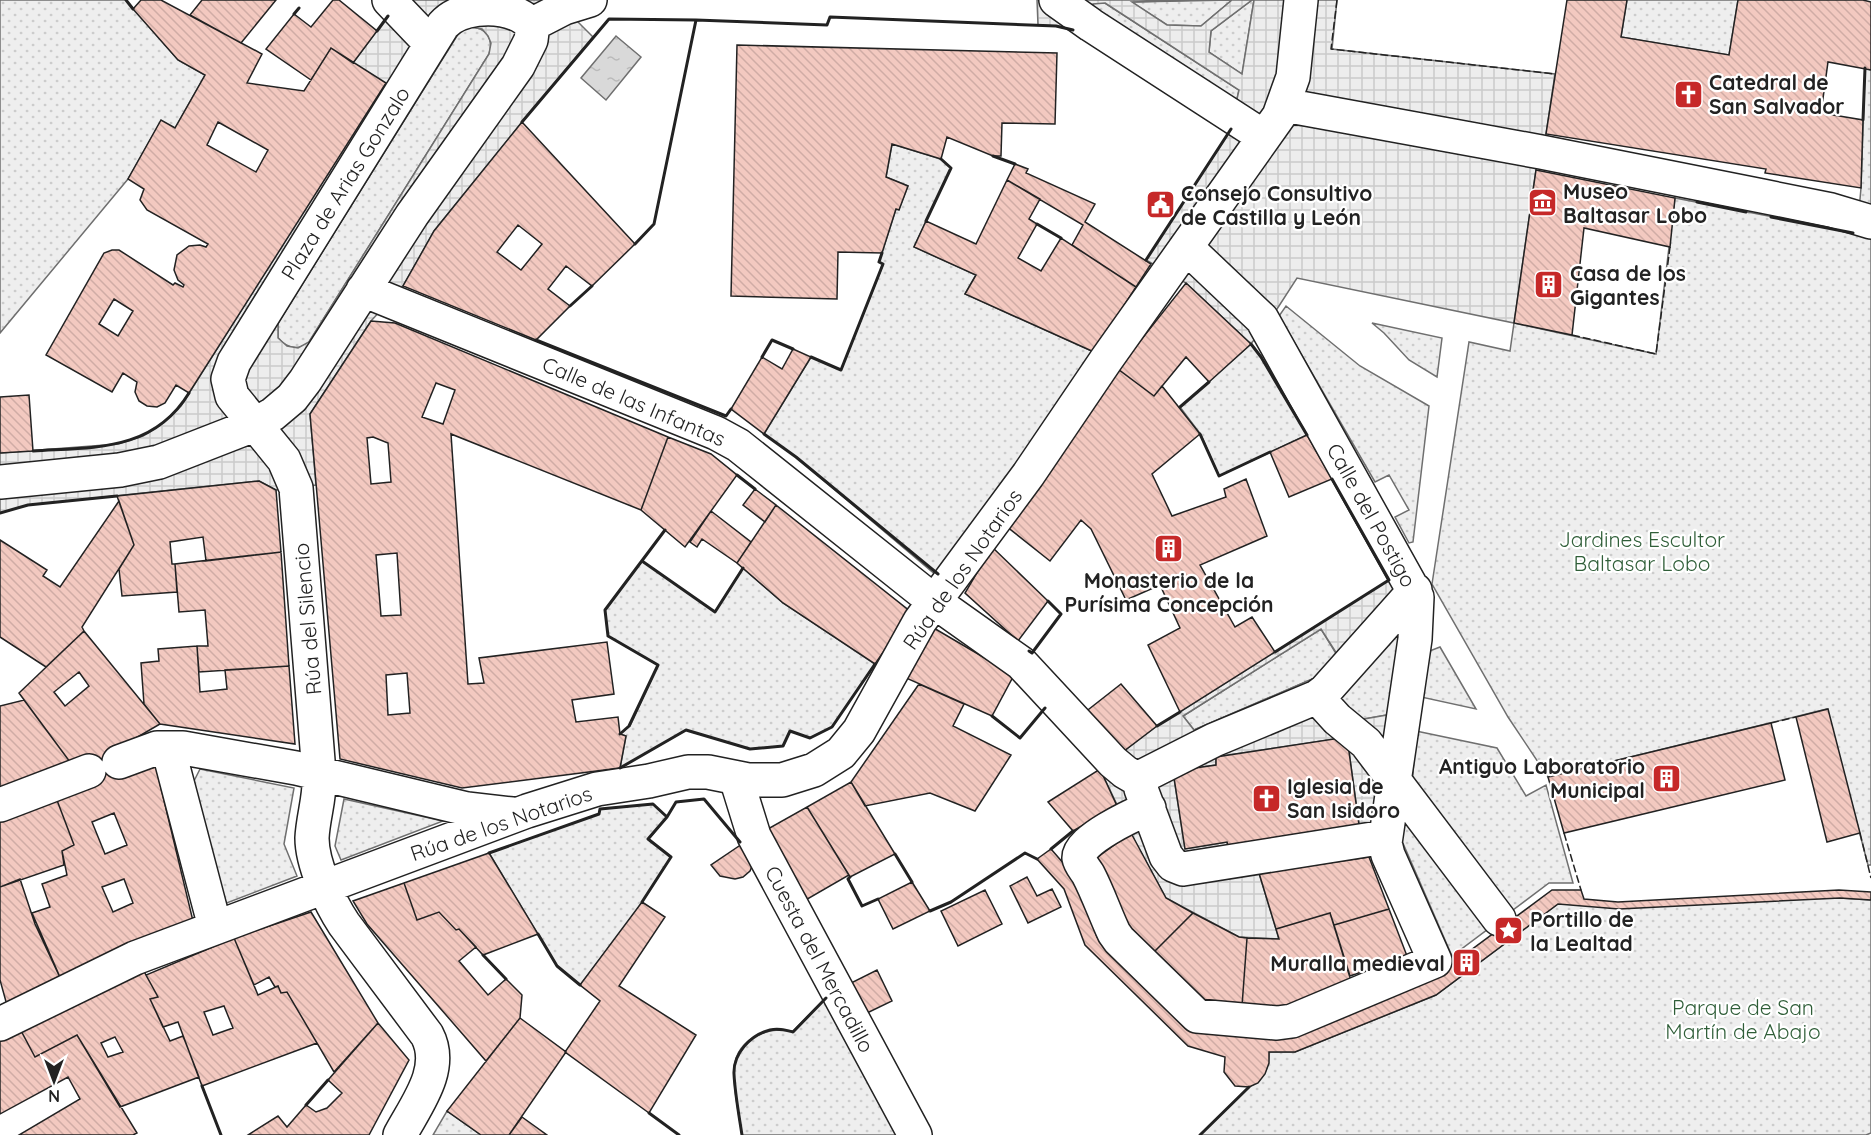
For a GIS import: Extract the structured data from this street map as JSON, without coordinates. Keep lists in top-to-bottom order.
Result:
{
  "streets": {
    "street": [
      "Plaza de Arias Gonzalo",
      "Calle de las Infantas",
      "Calle del Postigo",
      "Rúa de los Notarios",
      "Rúa del Silencio",
      "Cuesta del Mercadillo"
    ]
  },
  "crossings": [
    ["Plaza de Arias Gonzalo", "Rúa del Silencio"],
    ["Calle de las Infantas", "Calle del Postigo"],
    ["Calle de las Infantas", "Rúa de los Notarios"],
    ["Calle del Postigo", "Rúa de los Notarios"],
    ["Rúa de los Notarios", "Rúa del Silencio"],
    ["Rúa de los Notarios", "Cuesta del Mercadillo"]
  ],
  "parks": ["Jardines Escultor Baltasar Lobo", "Parque de San Martín de Abajo"],
  "places": {
    "church": ["Catedral de San Salvador", "Iglesia de San Isidoro"],
    "museum": ["Museo Baltasar Lobo"],
    "public building": ["Consejo Consultivo de Castilla y León"],
    "building": [
      "Casa de los Gigantes",
      "Monasterio de la Purísima Concepción",
      "Antiguo Laboratorio Municipal",
      "Muralla medieval"
    ],
    "place": ["Portillo de la Lealtad"]
  },
  "north": "bottom"
}
